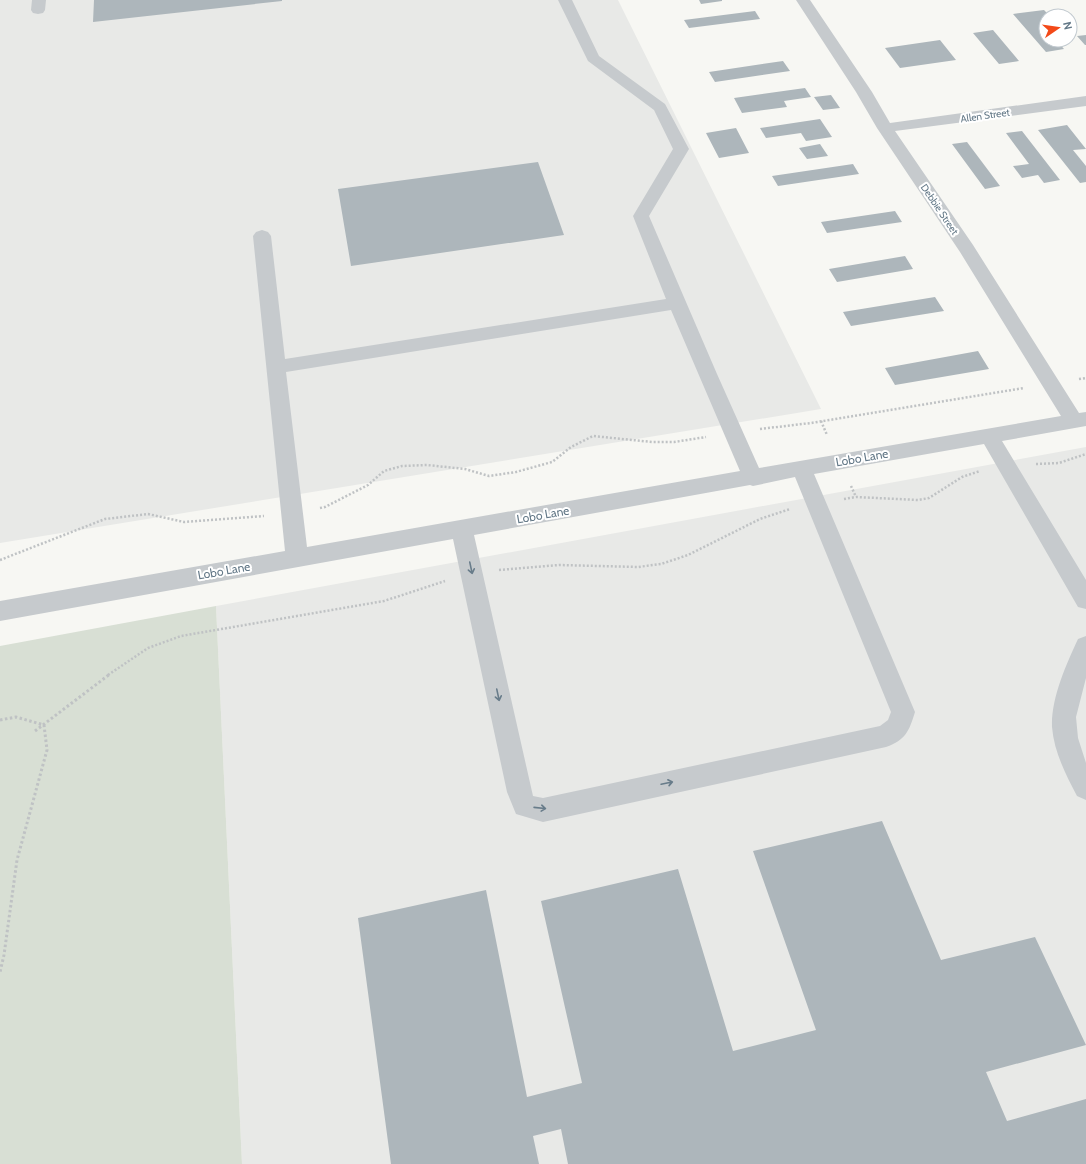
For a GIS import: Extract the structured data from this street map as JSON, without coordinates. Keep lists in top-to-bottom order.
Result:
{
  "streets": {
    "street": ["Allen Street", "Debbie Street", "Lobo Lane"]
  },
  "crossings": [
    ["Allen Street", "Debbie Street"],
    ["Debbie Street", "Lobo Lane"]
  ],
  "north": "right"
}
